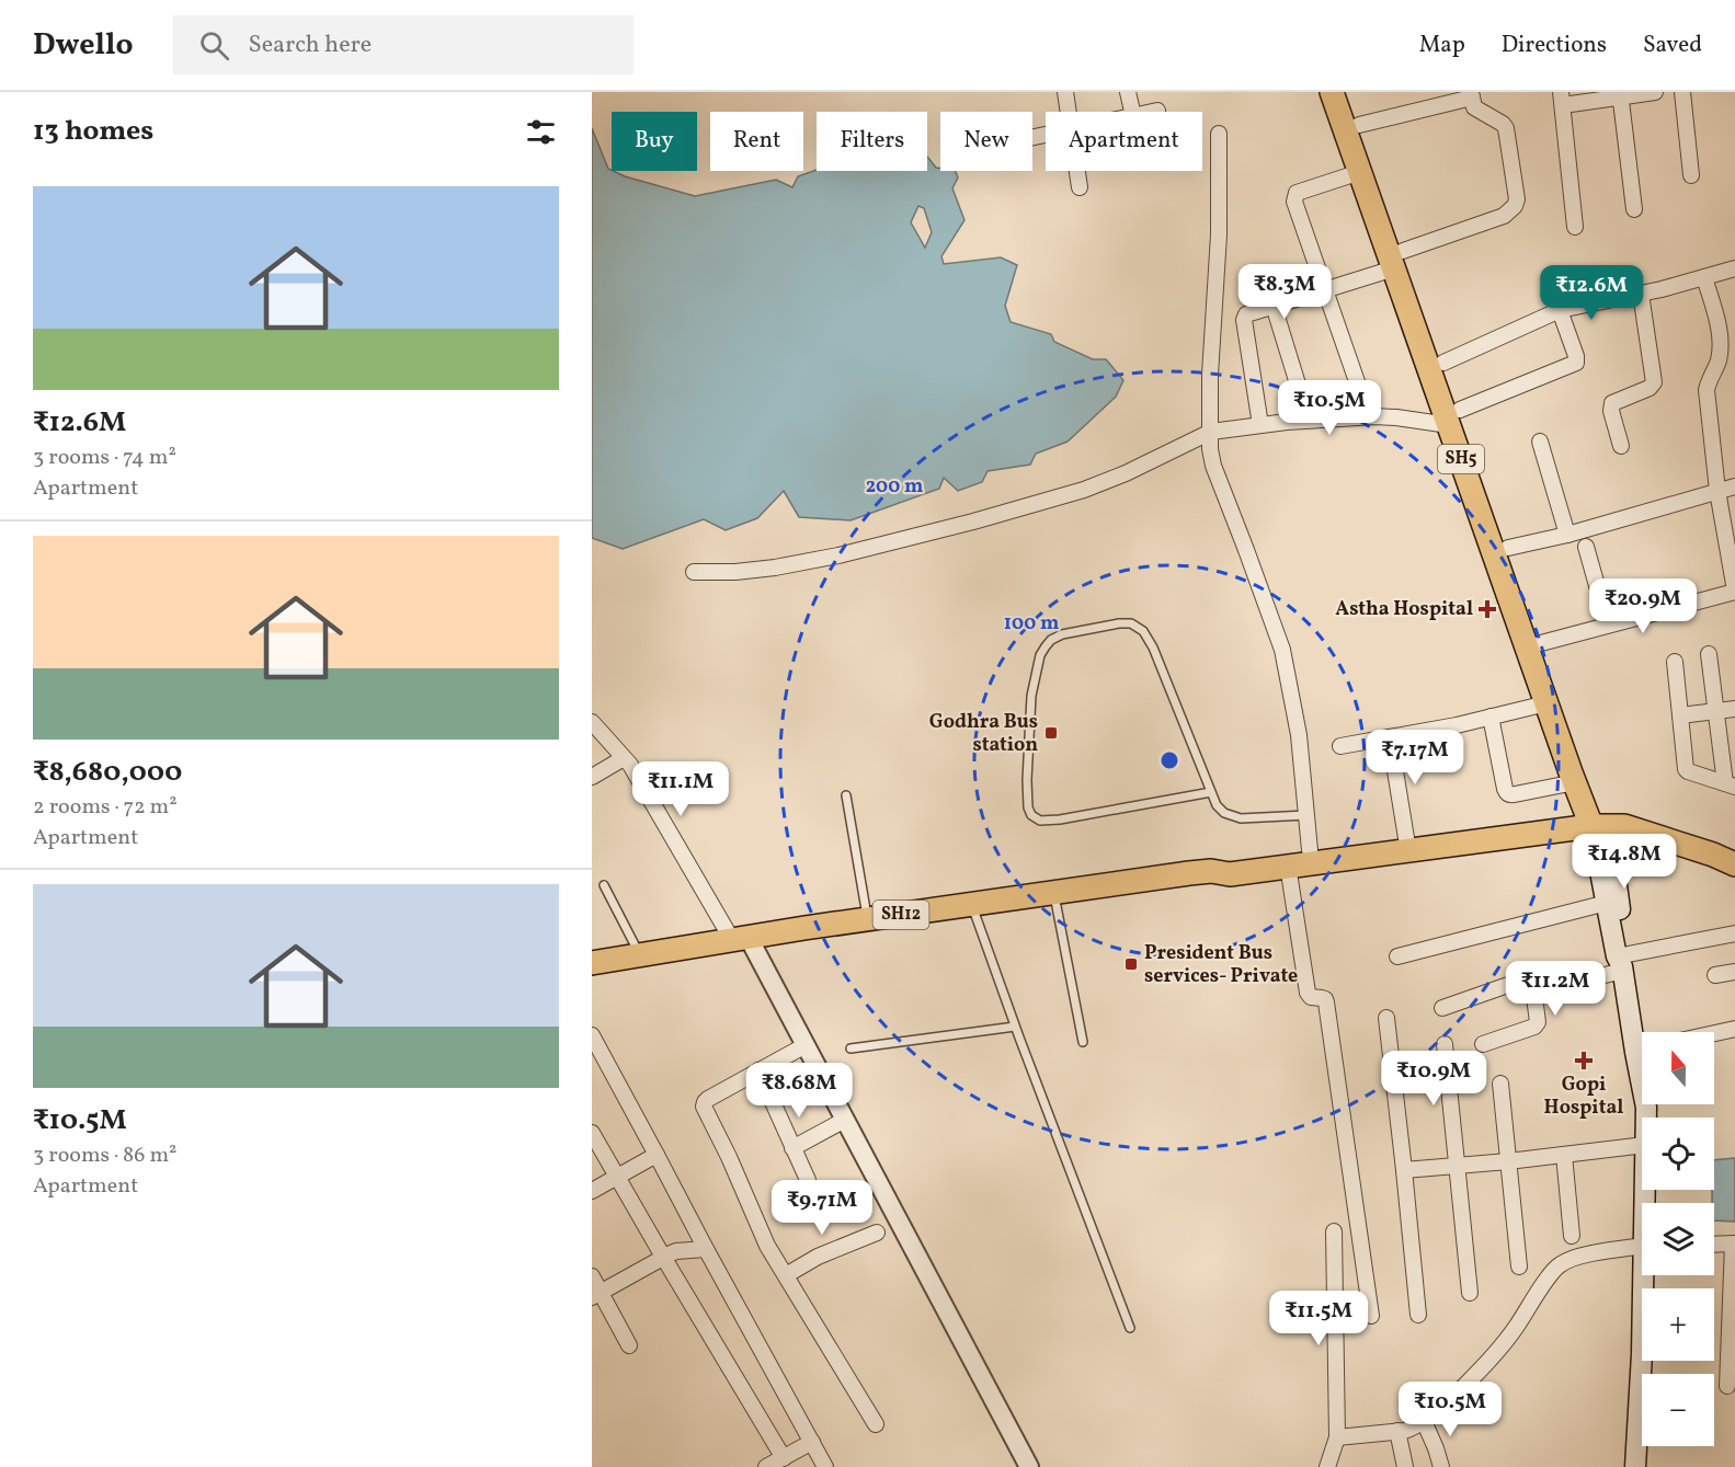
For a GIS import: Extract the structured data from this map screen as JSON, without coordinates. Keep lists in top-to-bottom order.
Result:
{
  "streets": {
    "main road": ["SH5", "SH12"]
  },
  "crossings": [
    ["SH5", "SH12"]
  ],
  "places": {
    "health": ["Astha Hospital", "Gopi Hospital"],
    "transit": ["Godhra Bus station", "President Bus services- Private"]
  },
  "north": "top",
  "page": {
    "header": "Dwello",
    "search": "Search here",
    "nav": ["Map", "Directions", "Saved"],
    "heading": "13 homes",
    "chip": [
      "Buy",
      "Rent",
      "Filters",
      "New",
      "Apartment"
    ],
    "list": [
      {
        "name": "₹12.6M",
        "note": "3 rooms · 74 m² · Apartment"
      },
      {
        "name": "₹8,680,000",
        "note": "2 rooms · 72 m² · Apartment"
      },
      {
        "name": "₹10.5M",
        "note": "3 rooms · 86 m² · Apartment"
      }
    ],
    "price": [
      "₹8.3M",
      "₹12.6M",
      "₹10.5M",
      "₹20.9M",
      "₹7.17M",
      "₹11.1M",
      "₹14.8M",
      "₹11.2M",
      "₹10.9M",
      "₹8.68M",
      "₹9.71M",
      "₹11.5M",
      "₹10.5M"
    ],
    "map_buttons": ["+", "−"]
  },
  "rings": ["200 m", "100 m"]
}
